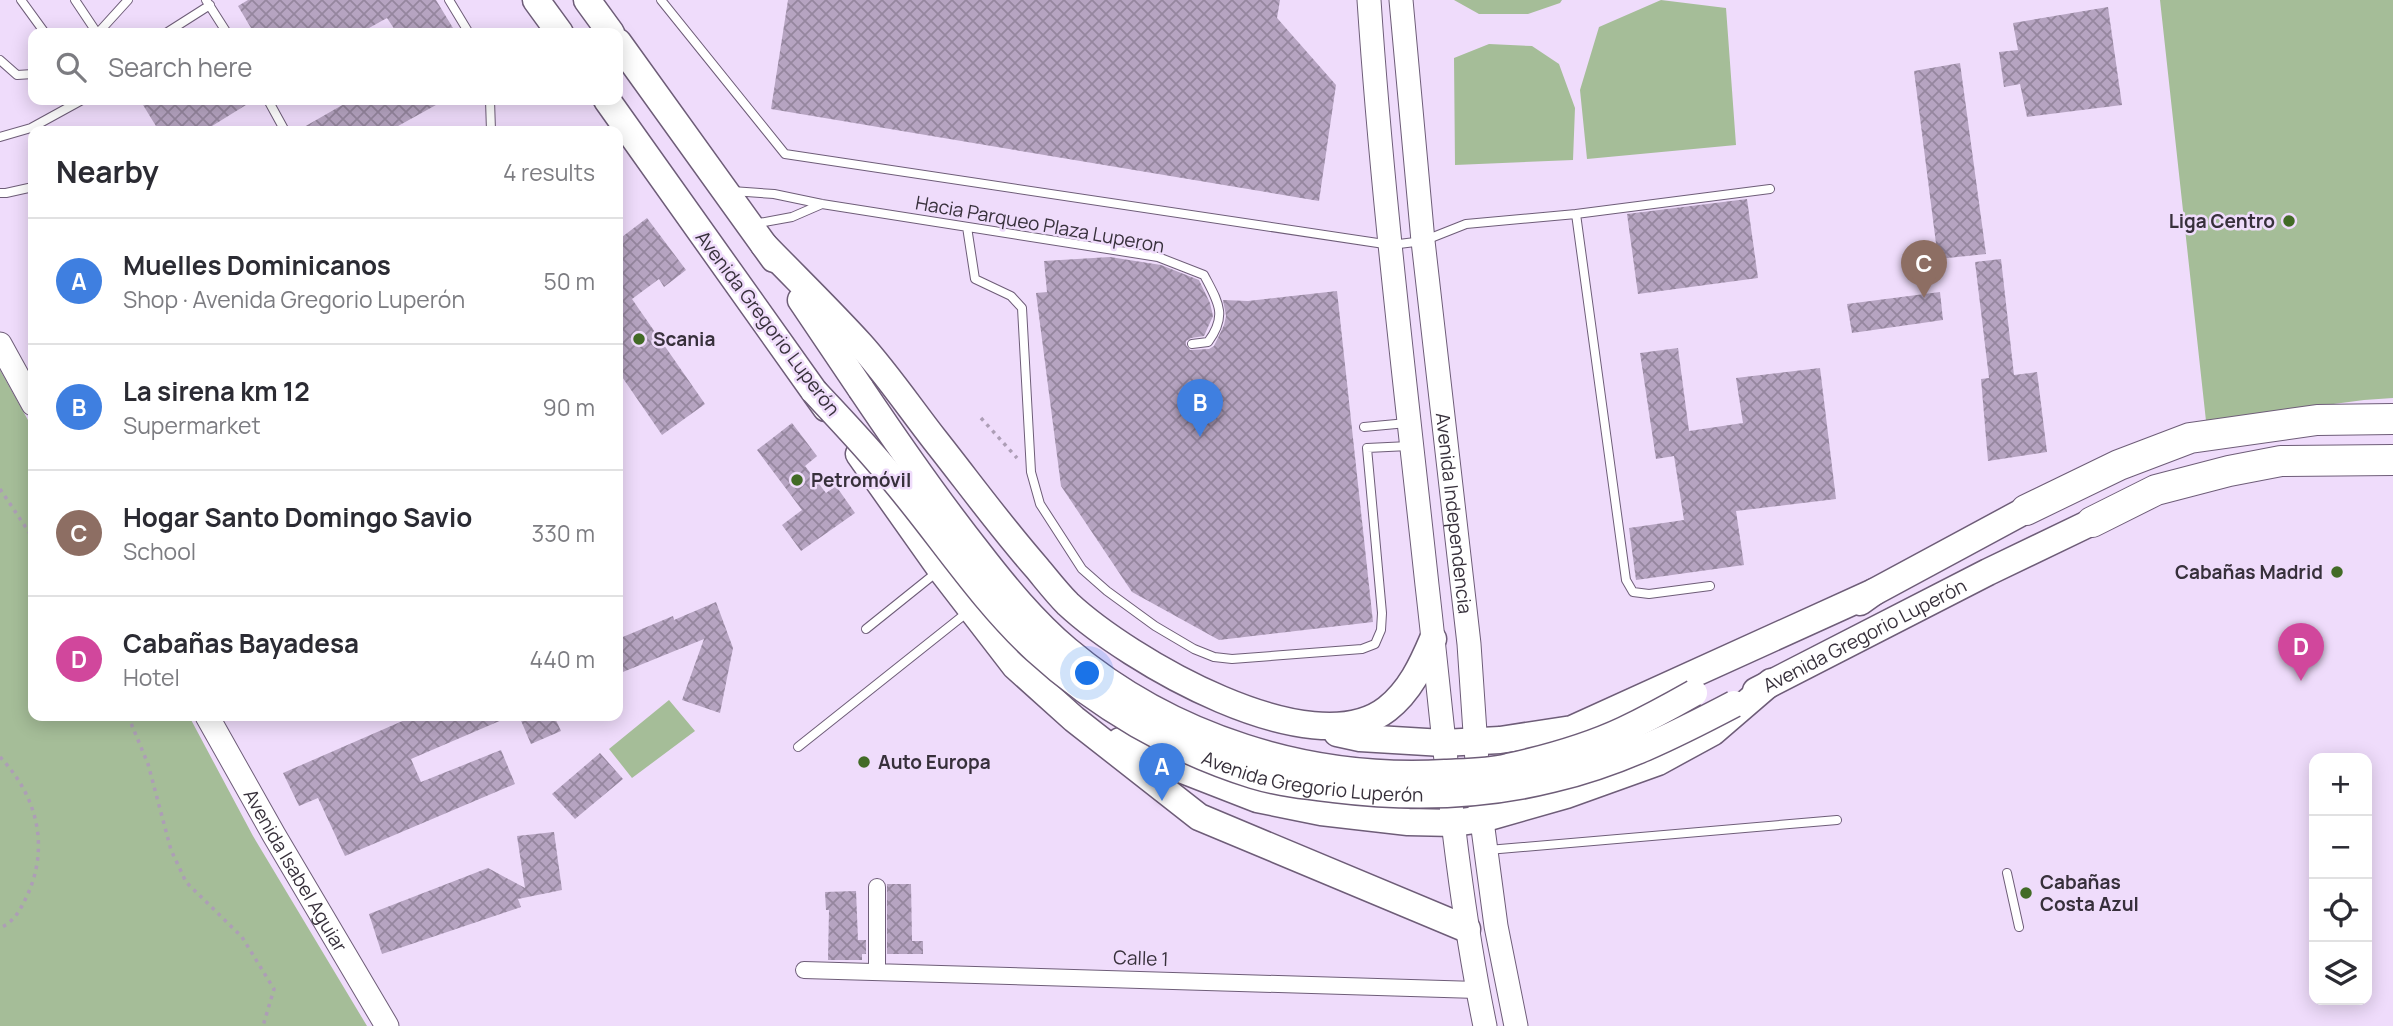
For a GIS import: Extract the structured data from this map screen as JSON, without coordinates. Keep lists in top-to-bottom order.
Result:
{
  "streets": {
    "main road": ["Avenida Gregorio Luperón", "Avenida Independencia", "Avenida Isabel Aguiar"],
    "street": ["Calle 1"],
    "lane": ["Hacia Parqueo Plaza Luperon"]
  },
  "crossings": [
    ["Hacia Parqueo Plaza Luperon", "Avenida Gregorio Luperón"],
    ["Avenida Independencia", "Calle 1"]
  ],
  "places": [
    "Liga Centro",
    "Scania",
    "Petromóvil",
    "Cabañas Madrid",
    "Auto Europa",
    "Cabañas Costa Azul"
  ],
  "page": {
    "search": "Search here",
    "heading": ["Nearby", "4 results"],
    "list": [
      {
        "mark": "A",
        "name": "Muelles Dominicanos",
        "note": "Shop · Avenida Gregorio Luperón",
        "value": "50 m"
      },
      {
        "mark": "B",
        "name": "La sirena km 12",
        "note": "Supermarket",
        "value": "90 m"
      },
      {
        "mark": "C",
        "name": "Hogar Santo Domingo Savio",
        "note": "School",
        "value": "330 m"
      },
      {
        "mark": "D",
        "name": "Cabañas Bayadesa",
        "note": "Hotel",
        "value": "440 m"
      }
    ],
    "pins": [
      "C",
      "B",
      "D",
      "A"
    ],
    "map_buttons": ["+", "−"]
  }
}
